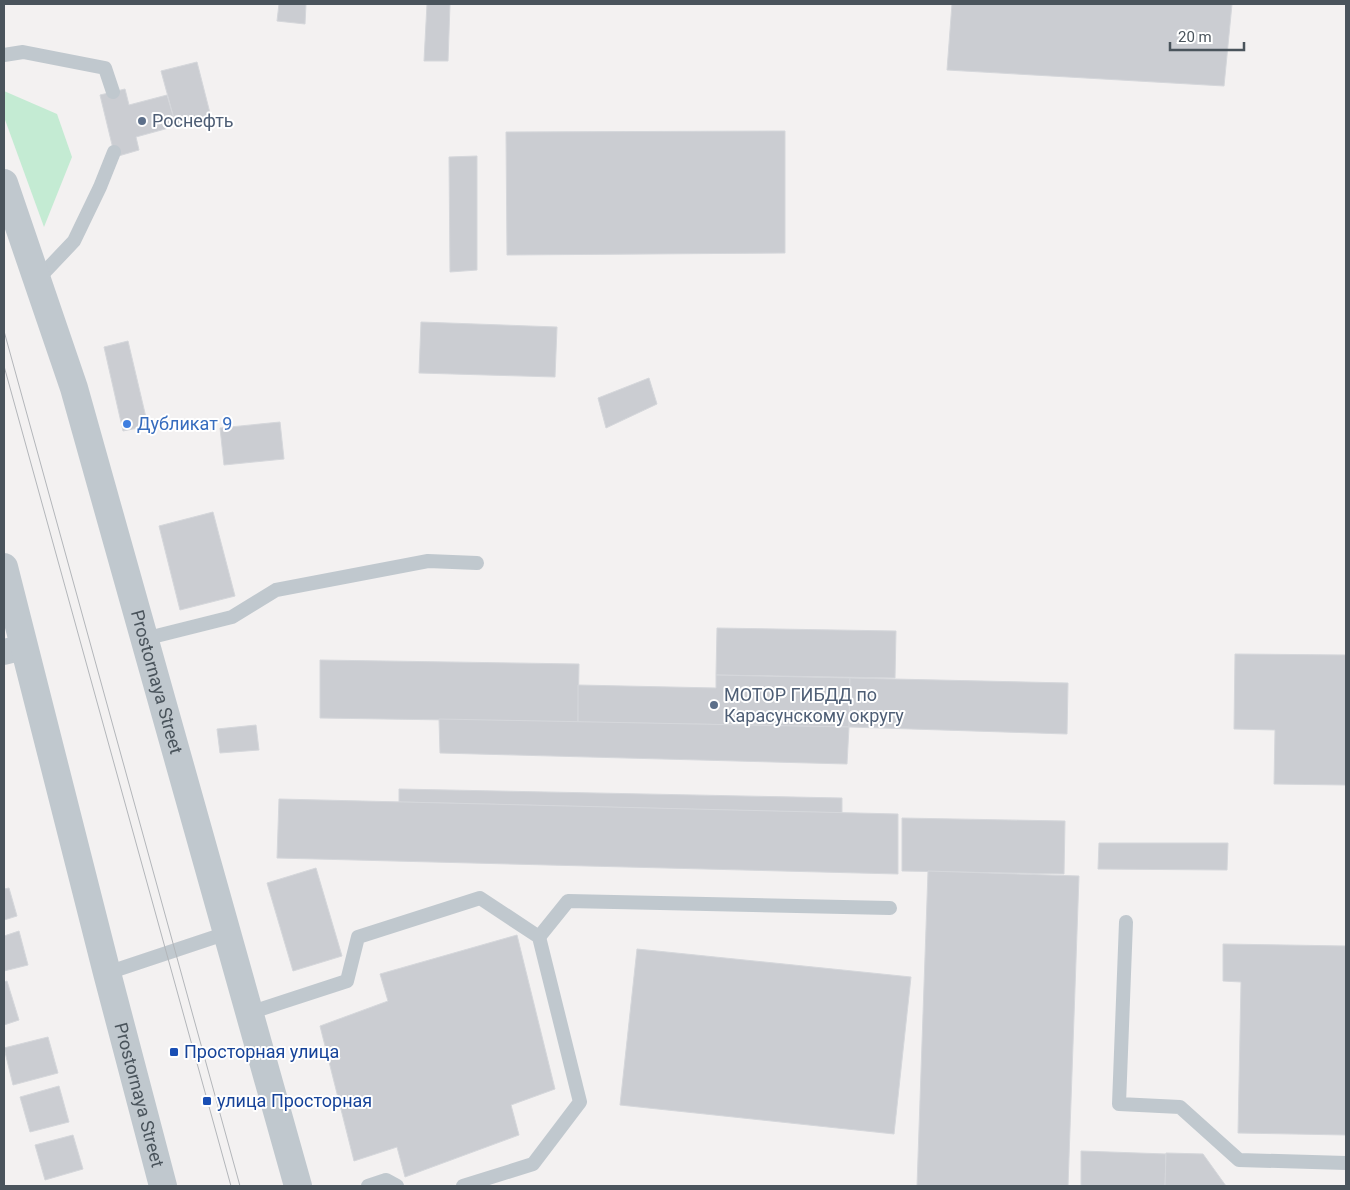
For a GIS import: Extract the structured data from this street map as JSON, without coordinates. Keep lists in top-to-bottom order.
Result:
{
  "streets": {
    "street": ["Prostornaya Street"]
  },
  "places": {
    "other": ["Роснефть", "Дубликат 9", "МОТОР ГИБДД по Карасунскому округу"],
    "transit": ["Просторная улица", "улица Просторная"]
  },
  "scale_bar": "20 m"
}
